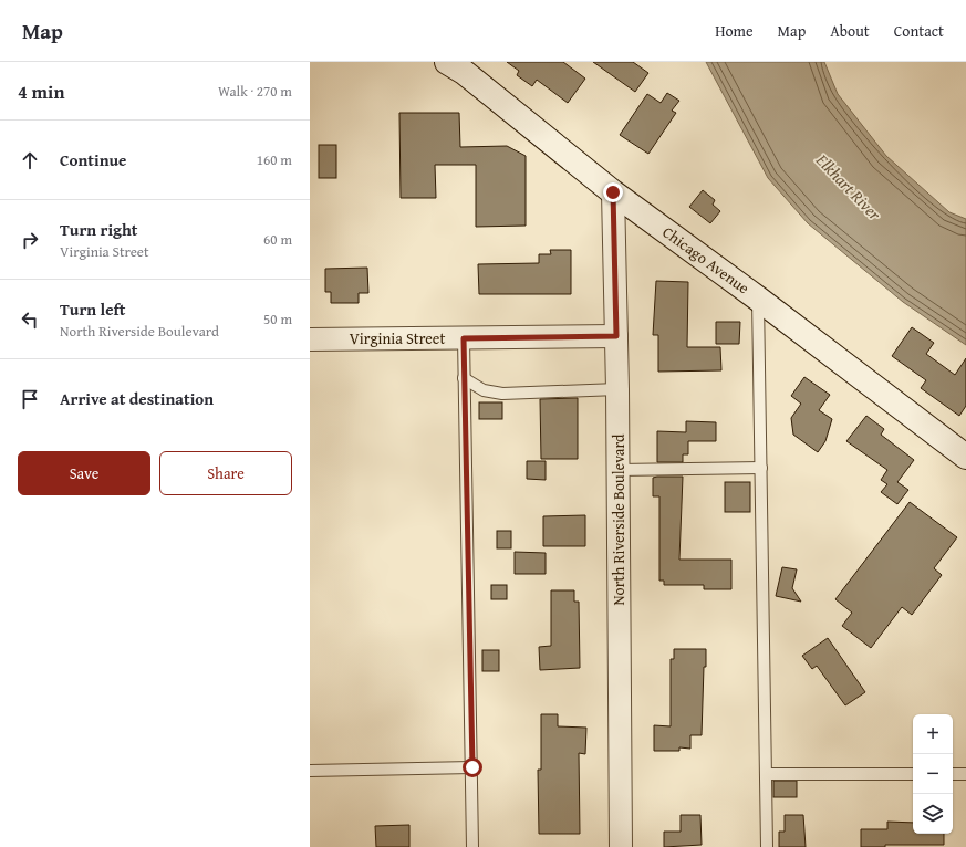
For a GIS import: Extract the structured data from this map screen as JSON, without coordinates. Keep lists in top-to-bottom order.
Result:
{
  "streets": {
    "street": ["Chicago Avenue", "Virginia Street", "North Riverside Boulevard"]
  },
  "crossings": [
    ["Chicago Avenue", "North Riverside Boulevard"],
    ["Virginia Street", "North Riverside Boulevard"]
  ],
  "water": ["Elkhart River"],
  "page": {
    "header": "Map",
    "nav": [
      "Home",
      "Map",
      "About",
      "Contact"
    ],
    "heading": ["4 min", "Walk · 270 m"],
    "list": [
      ["Continue", "160 m"],
      ["Turn right", "Virginia Street", "60 m"],
      ["Turn left", "North Riverside Boulevard", "50 m"],
      "Arrive at destination"
    ],
    "buttons": ["Save", "Share"],
    "map_buttons": ["+", "−"]
  }
}
